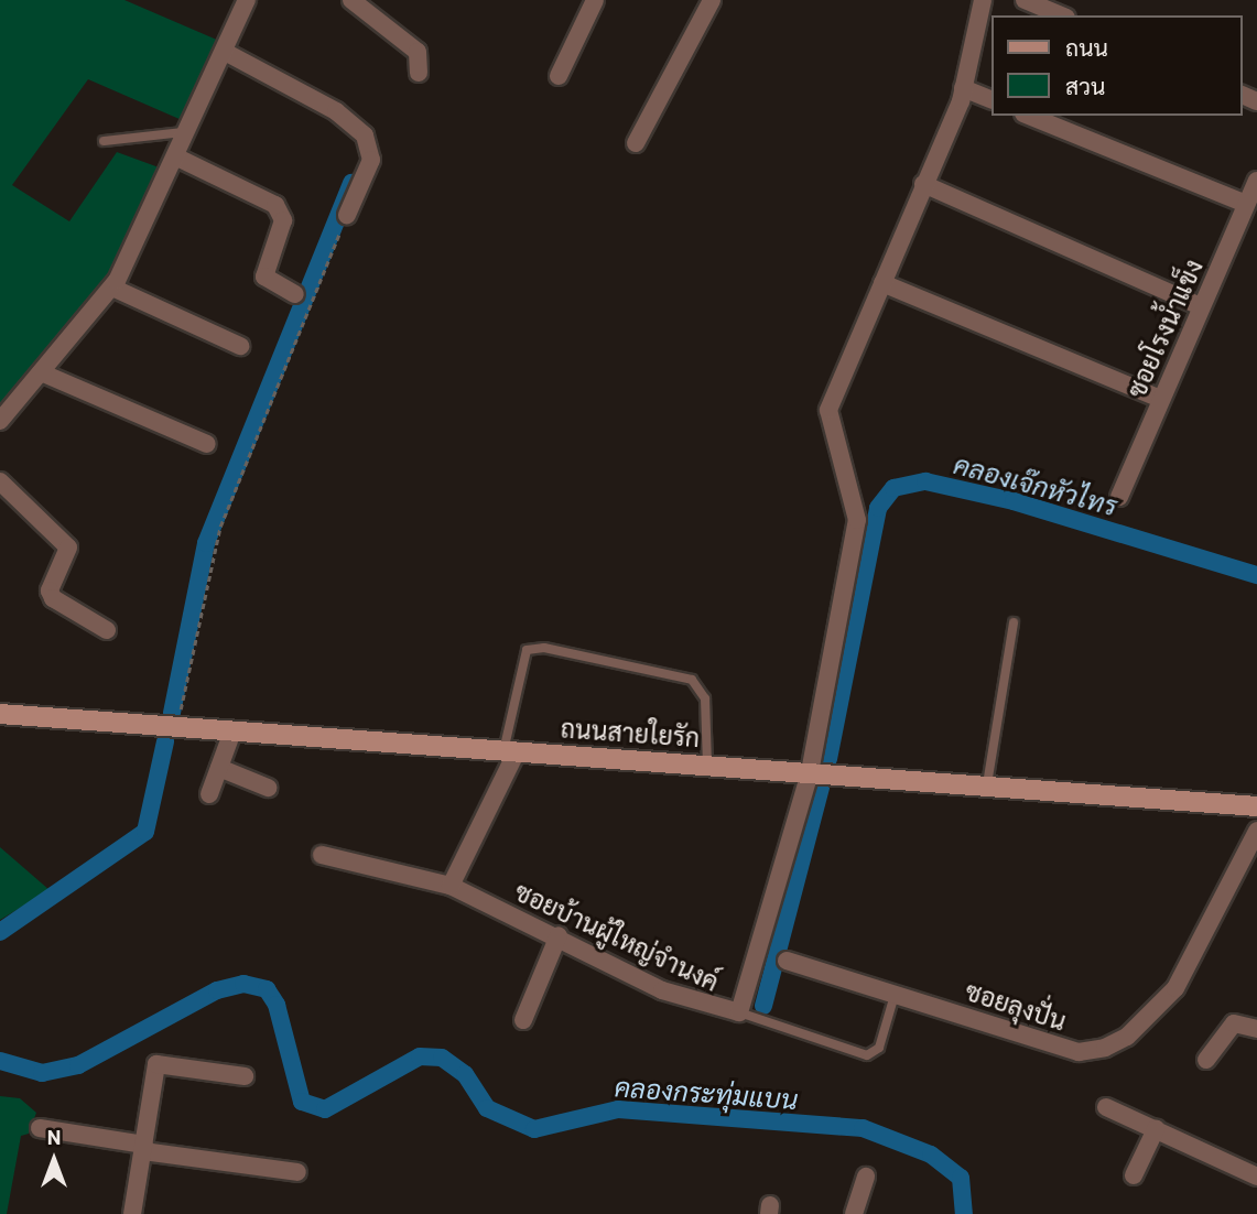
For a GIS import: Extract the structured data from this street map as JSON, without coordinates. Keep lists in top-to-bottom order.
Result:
{
  "streets": {
    "street": [
      "ซอยโรงน้ำแข็ง",
      "ถนนสายใยรัก",
      "ซอยบ้านผู้ใหญ่จำนงค์",
      "ซอยลุงปั่น"
    ]
  },
  "crossings": [
    ["ถนนสายใยรัก", "ซอยบ้านผู้ใหญ่จำนงค์"]
  ],
  "water": ["คลองเจ๊กหัวไทร", "คลองกระทุ่มแบน"],
  "legend": ["ถนน", "สวน"],
  "north": "top"
}
